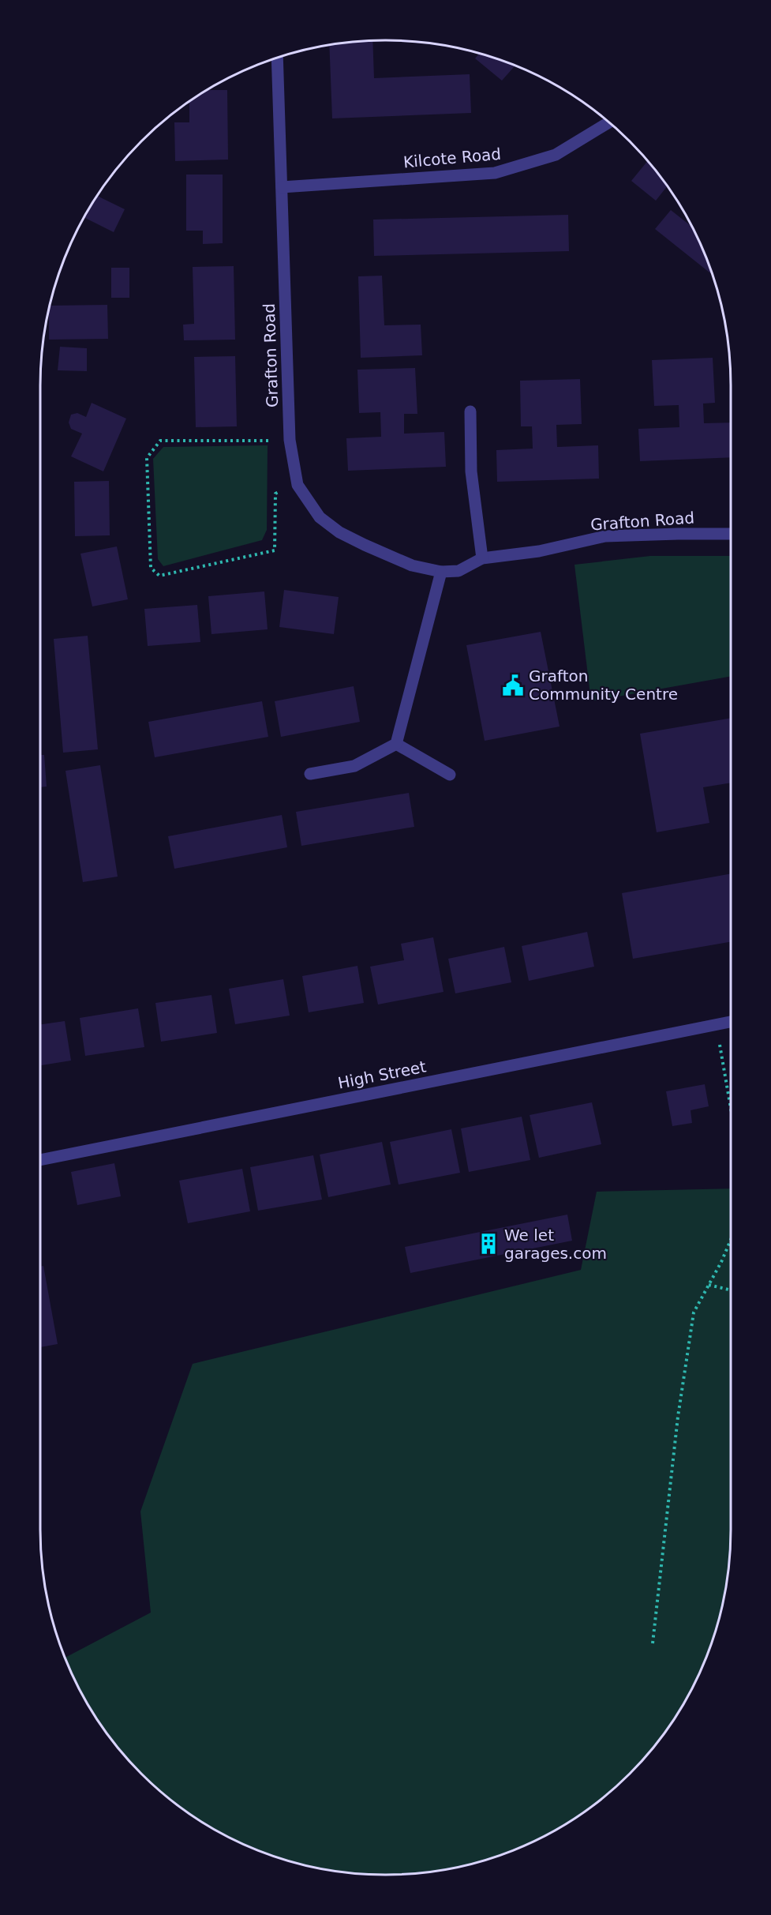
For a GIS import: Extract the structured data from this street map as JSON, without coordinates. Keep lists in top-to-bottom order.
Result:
{
  "streets": {
    "street": ["Kilcote Road", "Grafton Road", "High Street"]
  },
  "crossings": [
    ["Kilcote Road", "Grafton Road"]
  ],
  "places": {
    "public building": ["Grafton Community Centre"],
    "building": ["We let garages.com"]
  }
}
